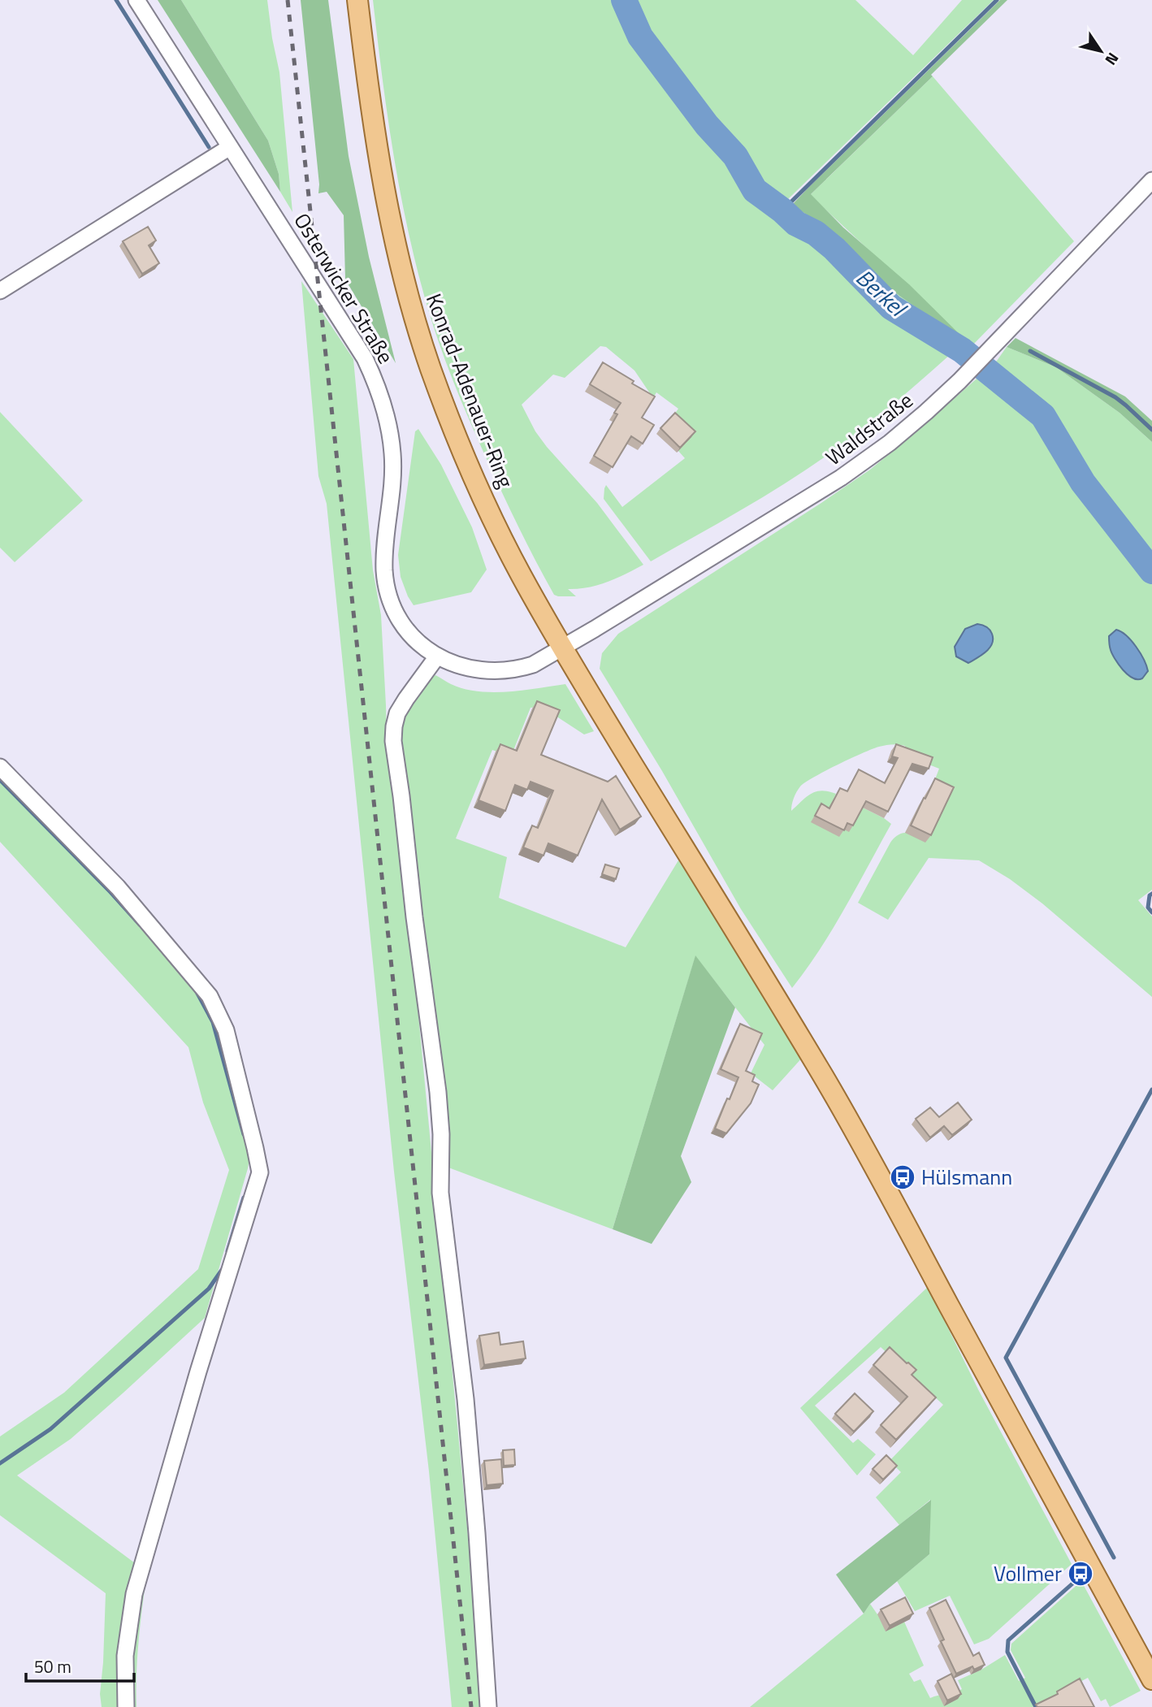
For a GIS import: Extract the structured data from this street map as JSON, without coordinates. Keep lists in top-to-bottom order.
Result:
{
  "streets": {
    "main road": ["Konrad-Adenauer-Ring"],
    "street": ["Osterwicker Straße", "Waldstraße"]
  },
  "crossings": [
    ["Osterwicker Straße", "Konrad-Adenauer-Ring"],
    ["Osterwicker Straße", "Waldstraße"],
    ["Konrad-Adenauer-Ring", "Waldstraße"]
  ],
  "water": ["Berkel"],
  "places": {
    "bus stop": ["Hülsmann", "Vollmer"]
  },
  "scale_bar": "50 m",
  "north": "bottom right"
}
